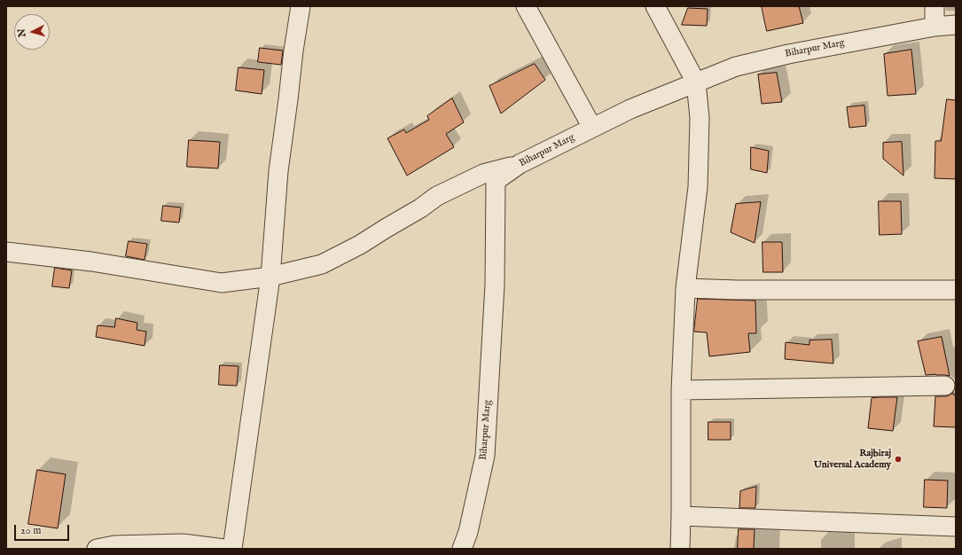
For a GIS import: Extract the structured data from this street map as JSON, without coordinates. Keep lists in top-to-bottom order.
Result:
{
  "streets": {
    "street": ["Biharpur Marg"]
  },
  "places": ["Rajbiraj Universal Academy"],
  "scale_bar": "20 m",
  "north": "left"
}
